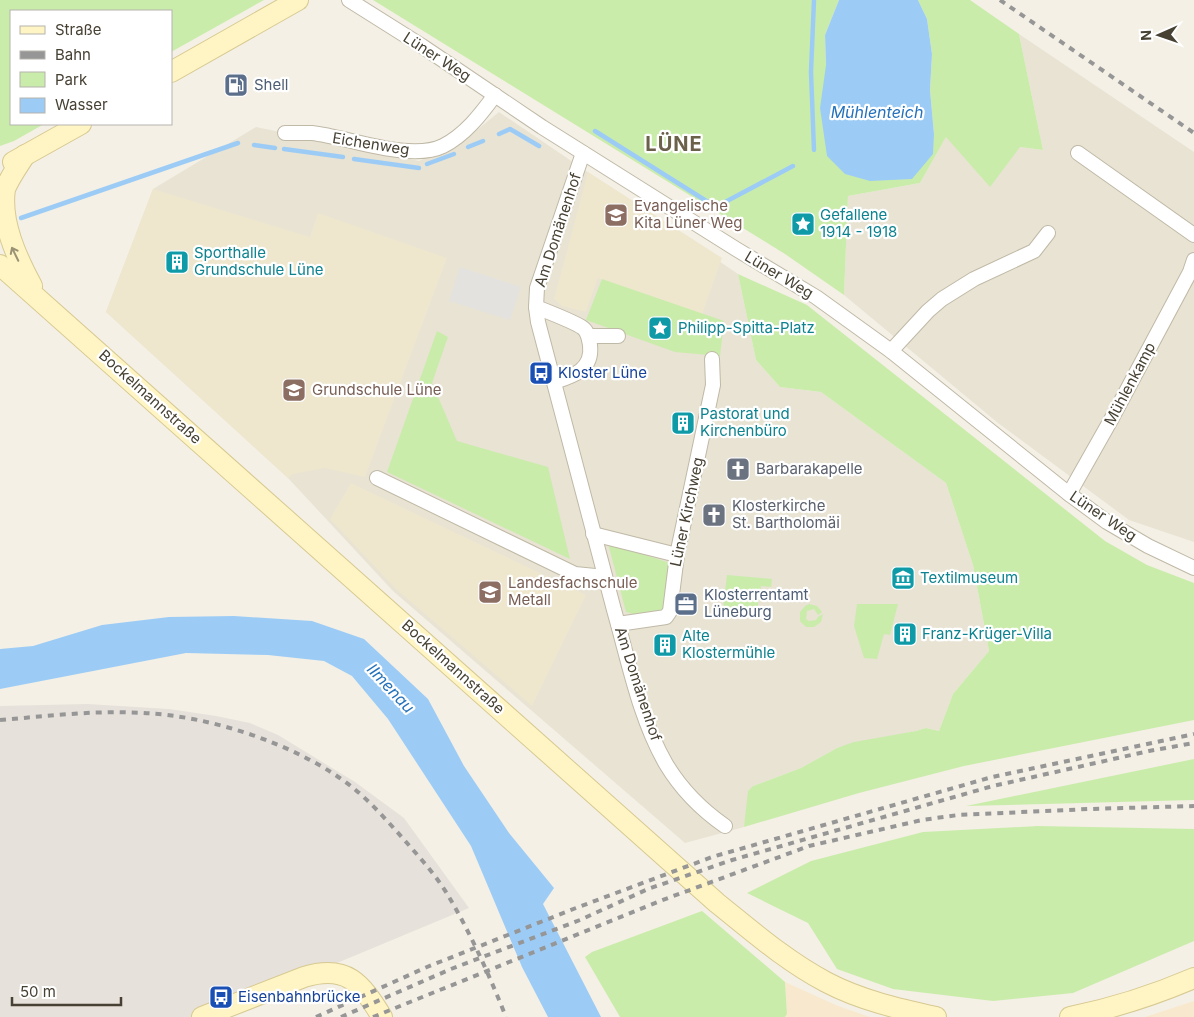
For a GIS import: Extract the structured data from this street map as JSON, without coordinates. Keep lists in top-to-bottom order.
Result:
{
  "streets": {
    "main road": ["Bockelmannstraße"],
    "street": [
      "Lüner Weg",
      "Eichenweg",
      "Am Domänenhof",
      "Mühlenkamp",
      "Lüner Kirchweg"
    ]
  },
  "crossings": [
    ["Lüner Weg", "Eichenweg"],
    ["Lüner Weg", "Am Domänenhof"],
    ["Lüner Weg", "Mühlenkamp"],
    ["Am Domänenhof", "Lüner Kirchweg"]
  ],
  "districts": ["LÜNE"],
  "water": ["Mühlenteich", "Ilmenau"],
  "places": {
    "fuel station": ["Shell"],
    "school or university": ["Evangelische Kita Lüner Weg", "Grundschule Lüne", "Landesfachschule Metall"],
    "place": ["Gefallene 1914 - 1918", "Philipp-Spitta-Platz"],
    "building": [
      "Sporthalle Grundschule Lüne",
      "Pastorat und Kirchenbüro",
      "Franz-Krüger-Villa",
      "Alte Klostermühle"
    ],
    "bus stop": ["Kloster Lüne", "Eisenbahnbrücke"],
    "church": ["Barbarakapelle", "Klosterkirche St. Bartholomäi"],
    "museum": ["Textilmuseum"],
    "office": ["Klosterrentamt Lüneburg"]
  },
  "legend": [
    "Straße",
    "Bahn",
    "Park",
    "Wasser"
  ],
  "scale_bar": "50 m",
  "north": "left"
}
